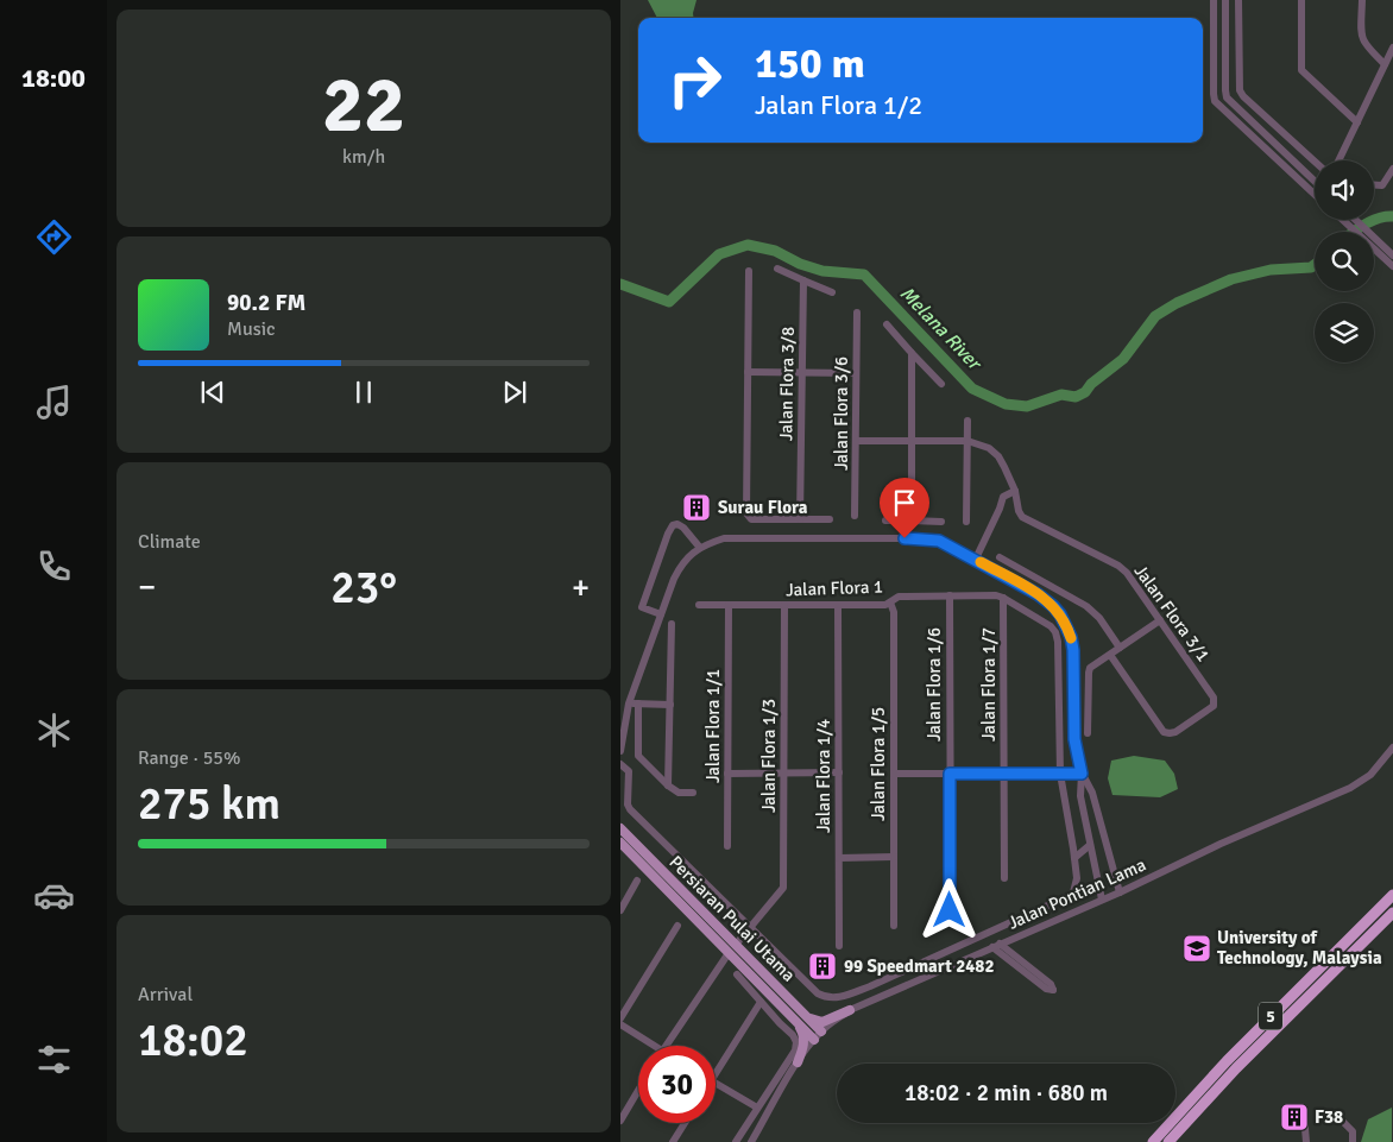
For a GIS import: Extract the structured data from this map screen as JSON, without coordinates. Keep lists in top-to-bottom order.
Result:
{
  "streets": {
    "highway": ["5"],
    "main road": ["Persiaran Pulai Utama"],
    "street": [
      "Jalan Flora 3/8",
      "Jalan Flora 3/6",
      "Jalan Flora 1",
      "Jalan Flora 3/1",
      "Jalan Flora 1/6",
      "Jalan Flora 1/7",
      "Jalan Flora 1/1",
      "Jalan Flora 1/3",
      "Jalan Flora 1/5",
      "Jalan Flora 1/4",
      "Jalan Pontian Lama"
    ]
  },
  "crossings": [
    ["Jalan Flora 1", "Jalan Flora 1/6"],
    ["Jalan Flora 1", "Jalan Flora 1/7"],
    ["Jalan Flora 1", "Jalan Flora 1/1"],
    ["Jalan Flora 1", "Jalan Flora 1/3"],
    ["Jalan Flora 1", "Jalan Flora 1/5"],
    ["Jalan Flora 1", "Jalan Flora 1/4"],
    ["Jalan Flora 1/3", "Persiaran Pulai Utama"],
    ["Jalan Pontian Lama", "Persiaran Pulai Utama"]
  ],
  "water": ["Melana River"],
  "places": {
    "building": ["Surau Flora", "99 Speedmart 2482", "F38"],
    "school or university": ["University of Technology, Malaysia"]
  },
  "page": {
    "tabs": "18:00",
    "tile": [
      ["22", "km/h"],
      "Climate",
      ["Range · 55%", "275 km"],
      ["Arrival", "18:02"]
    ],
    "turn": ["150 m", "Jalan Flora 1/2"],
    "song": ["90.2 FM", "Music"],
    "heat": ["−", "23°", "+"],
    "limit": "30",
    "trip": "18:02 · 2 min · 680 m"
  }
}
